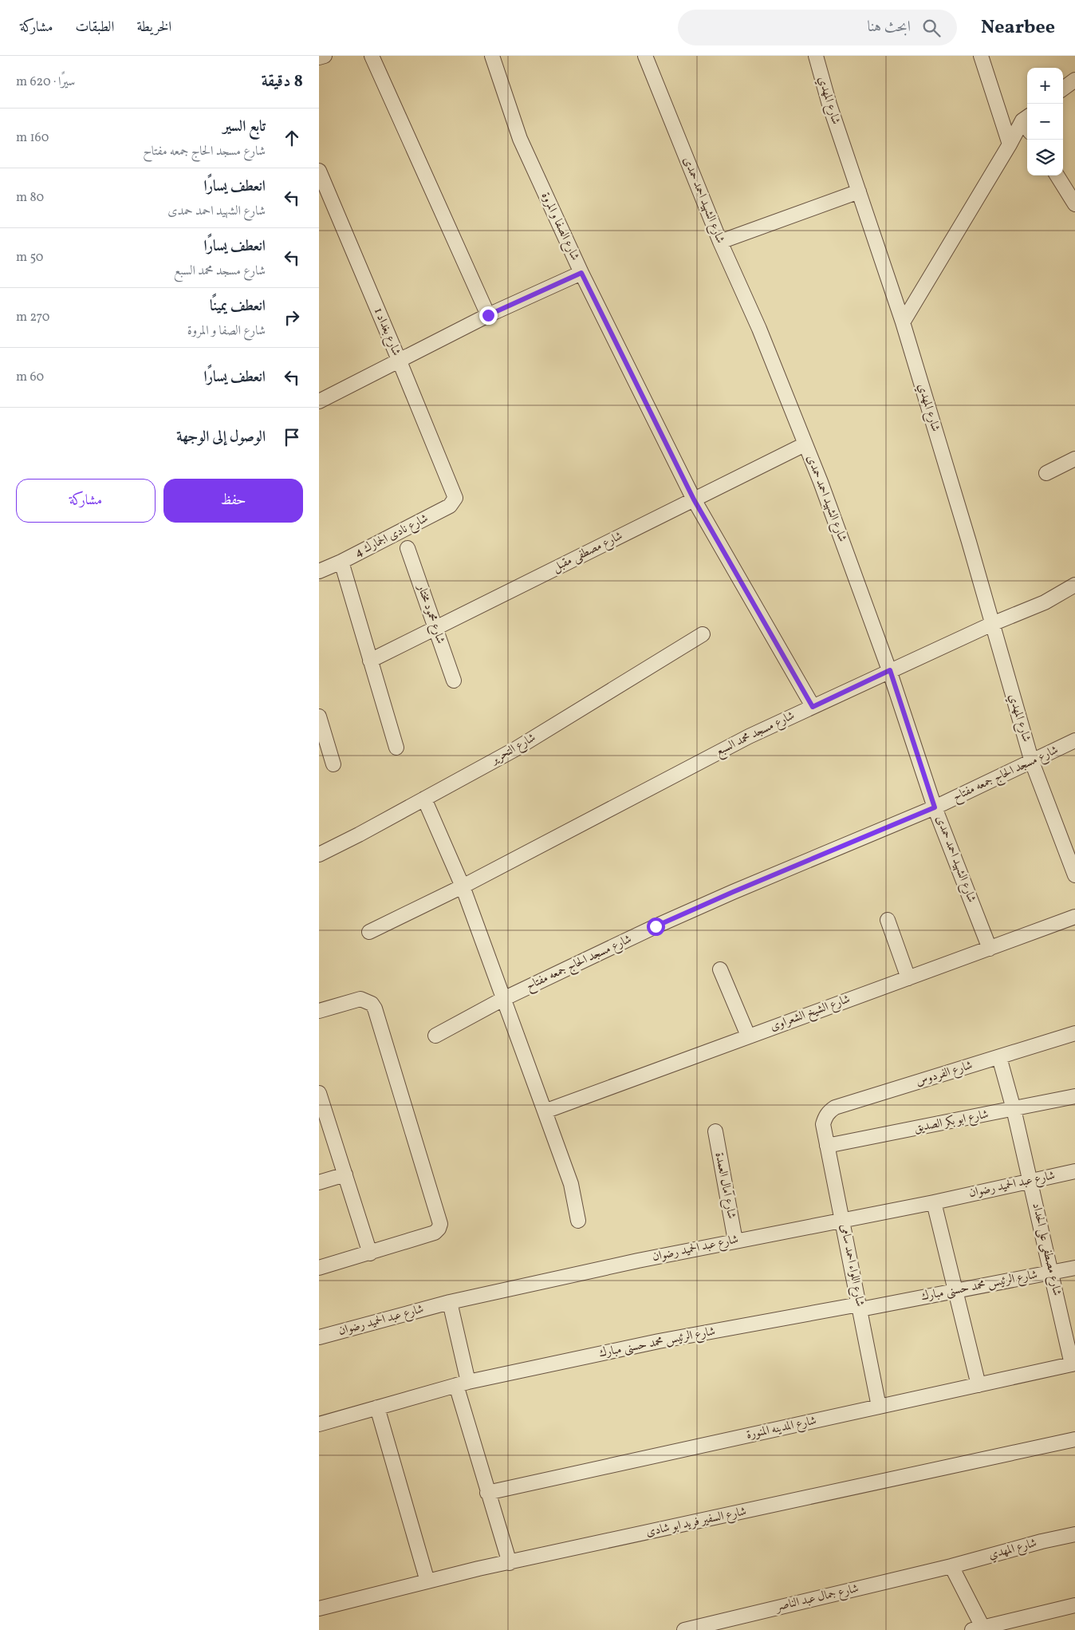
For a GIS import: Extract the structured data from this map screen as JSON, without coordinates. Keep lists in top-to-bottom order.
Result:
{
  "streets": {
    "street": [
      "شارع المهدي",
      "شارع الشهيد احمد حمدى",
      "شارع الصفا و المروة",
      "شارع بغداد 1",
      "شارع نادى الجمارك 4",
      "شارع مصطفى مقبل",
      "شارع محمود مختار",
      "شارع مسجد محمد السبع",
      "شارع التحرير",
      "شارع مسجد الحاج جمعه مفتاح",
      "شارع الشيخ الشعراوى",
      "شارع الفردوس",
      "شارع ابو بكر الصديق",
      "شارع عبد الحميد رضوان",
      "شارع آمال العمدة",
      "شارع مصطفى على الحداد",
      "شارع اللواء احمد سامى",
      "شارع الرئيس محمد حسنى مبارك",
      "شارع المدينه المنورة",
      "شارع السفير فريد ابو شادى",
      "شارع جمال عبد الناصر"
    ]
  },
  "crossings": [
    ["شارع المهدي", "شارع مسجد محمد السبع"],
    ["شارع المهدي", "شارع مسجد الحاج جمعه مفتاح"],
    ["شارع المهدي", "شارع جمال عبد الناصر"],
    ["شارع الشهيد احمد حمدى", "شارع مصطفى مقبل"],
    ["شارع الشهيد احمد حمدى", "شارع مسجد محمد السبع"],
    ["شارع الشهيد احمد حمدى", "شارع مسجد الحاج جمعه مفتاح"],
    ["شارع الشهيد احمد حمدى", "شارع الشيخ الشعراوى"],
    ["شارع الصفا و المروة", "شارع مصطفى مقبل"],
    ["شارع الصفا و المروة", "شارع مسجد محمد السبع"],
    ["شارع بغداد 1", "شارع نادى الجمارك 4"],
    ["شارع مصطفى مقبل", "شارع محمود مختار"],
    ["شارع الفردوس", "شارع مصطفى على الحداد"],
    ["شارع الفردوس", "شارع اللواء احمد سامى"],
    ["شارع ابو بكر الصديق", "شارع مصطفى على الحداد"],
    ["شارع ابو بكر الصديق", "شارع اللواء احمد سامى"],
    ["شارع عبد الحميد رضوان", "شارع آمال العمدة"],
    ["شارع عبد الحميد رضوان", "شارع مصطفى على الحداد"],
    ["شارع عبد الحميد رضوان", "شارع اللواء احمد سامى"],
    ["شارع مصطفى على الحداد", "شارع الرئيس محمد حسنى مبارك"],
    ["شارع مصطفى على الحداد", "شارع المدينه المنورة"],
    ["شارع اللواء احمد سامى", "شارع الرئيس محمد حسنى مبارك"],
    ["شارع اللواء احمد سامى", "شارع المدينه المنورة"]
  ],
  "page": {
    "header": "Nearbee",
    "search": "ابحث هنا",
    "nav": ["الخريطة", "الطبقات", "مشاركة"],
    "heading": ["8 دقيقة", "سيرًا · 620 m"],
    "map_buttons": ["+", "−"],
    "list": [
      ["تابع السير", "شارع مسجد الحاج جمعه مفتاح", "160 m"],
      ["انعطف يسارًا", "شارع الشهيد احمد حمدى", "80 m"],
      ["انعطف يسارًا", "شارع مسجد محمد السبع", "50 m"],
      ["انعطف يمينًا", "شارع الصفا و المروة", "270 m"],
      ["انعطف يسارًا", "60 m"],
      "الوصول إلى الوجهة"
    ],
    "buttons": ["حفظ", "مشاركة"]
  }
}
